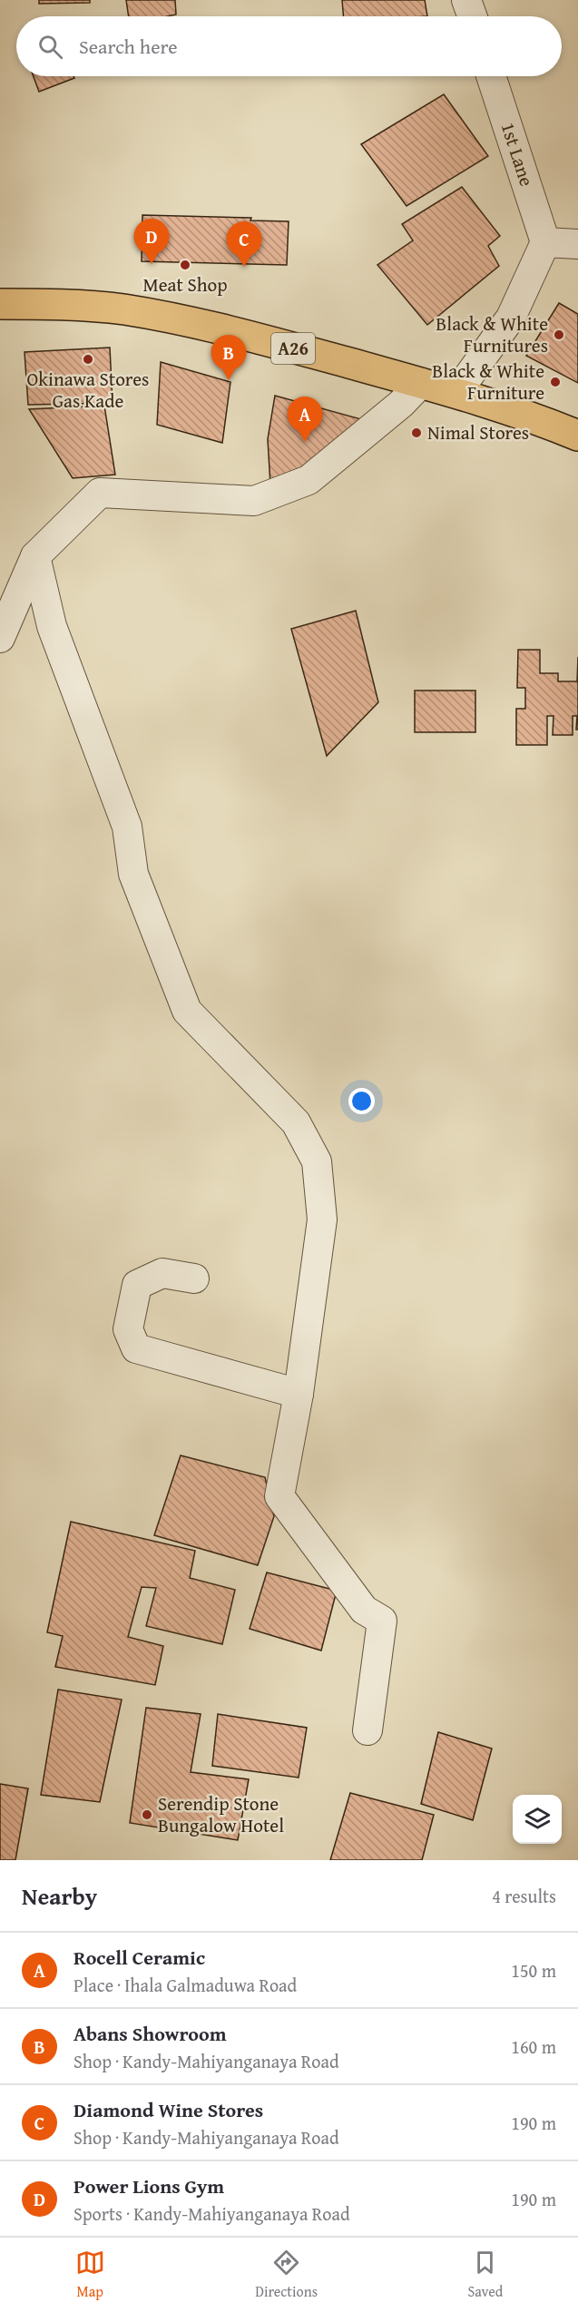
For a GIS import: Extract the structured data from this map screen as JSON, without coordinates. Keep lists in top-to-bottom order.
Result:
{
  "streets": {
    "highway": ["A26"],
    "street": ["1st Lane"]
  },
  "places": [
    "Meat Shop",
    "Black & White Furnitures",
    "Okinawa Stores Gas Kade",
    "Black & White Furniture",
    "Nimal Stores",
    "Serendip Stone Bungalow Hotel"
  ],
  "page": {
    "search": "Search here",
    "pins": [
      "D",
      "C",
      "B",
      "A"
    ],
    "heading": ["Nearby", "4 results"],
    "list": [
      {
        "mark": "A",
        "name": "Rocell Ceramic",
        "note": "Place · Ihala Galmaduwa Road",
        "value": "150 m"
      },
      {
        "mark": "B",
        "name": "Abans Showroom",
        "note": "Shop · Kandy-Mahiyanganaya Road",
        "value": "160 m"
      },
      {
        "mark": "C",
        "name": "Diamond Wine Stores",
        "note": "Shop · Kandy-Mahiyanganaya Road",
        "value": "190 m"
      },
      {
        "mark": "D",
        "name": "Power Lions Gym",
        "note": "Sports · Kandy-Mahiyanganaya Road",
        "value": "190 m"
      }
    ],
    "nav": ["Map", "Directions", "Saved"]
  }
}
